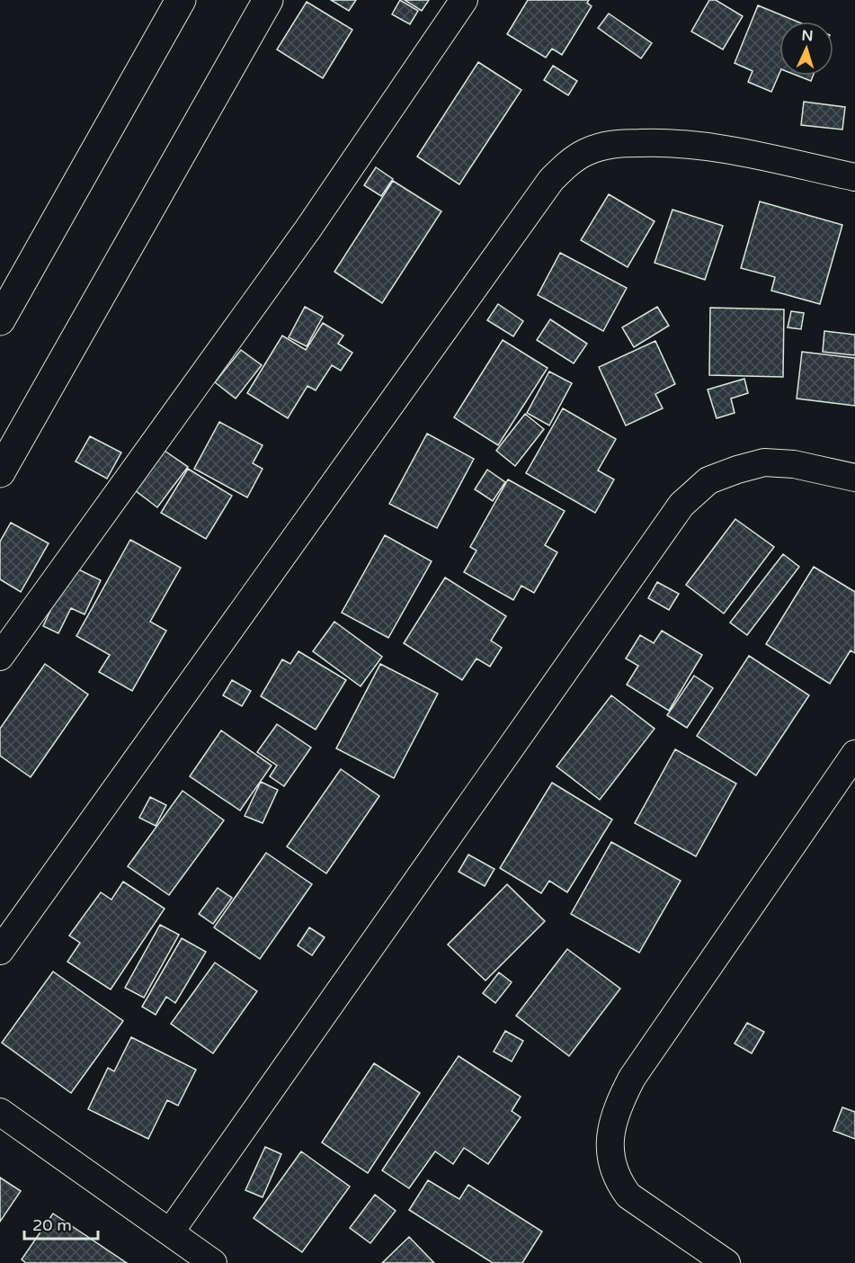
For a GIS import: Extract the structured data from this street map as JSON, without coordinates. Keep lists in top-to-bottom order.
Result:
{
  "scale_bar": "20 m",
  "north": "top"
}
